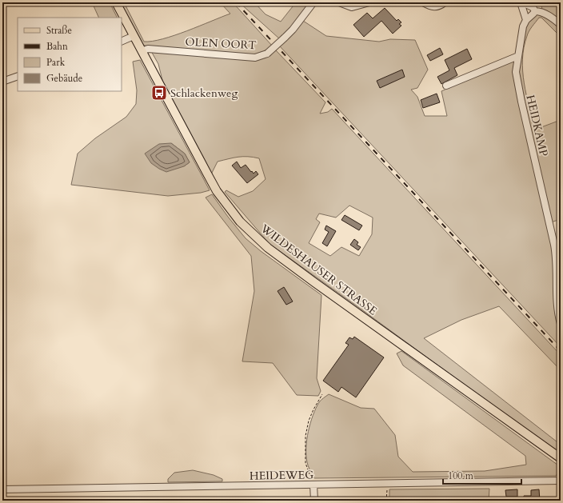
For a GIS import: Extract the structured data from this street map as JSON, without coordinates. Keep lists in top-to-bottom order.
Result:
{
  "streets": {
    "main road": ["WILDESHAUSER STRASSE"],
    "street": ["OLEN OORT", "HEIDKAMP", "HEIDEWEG"]
  },
  "crossings": [
    ["OLEN OORT", "WILDESHAUSER STRASSE"]
  ],
  "places": {
    "bus stop": ["Schlackenweg"]
  },
  "legend": [
    "Straße",
    "Bahn",
    "Park",
    "Gebäude"
  ],
  "scale_bar": "100 m"
}
